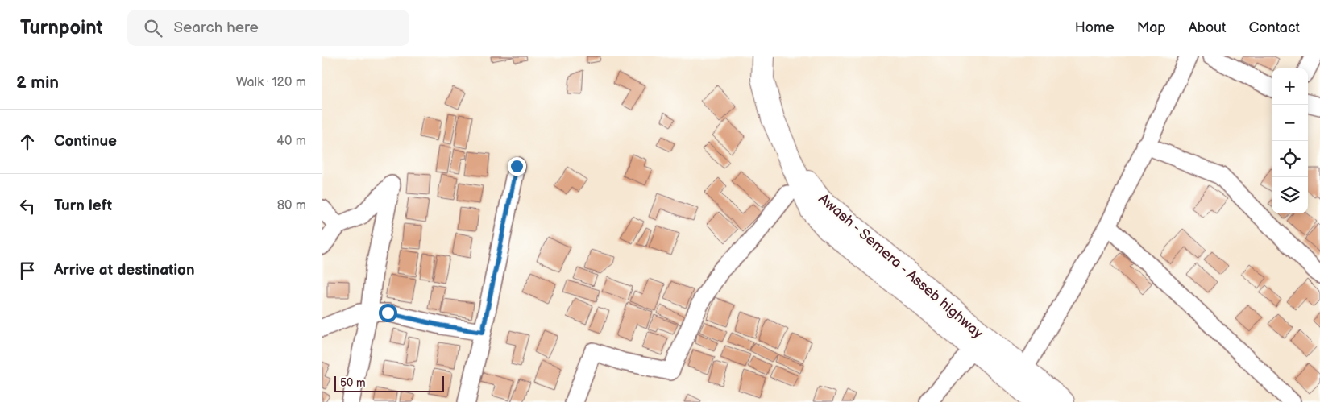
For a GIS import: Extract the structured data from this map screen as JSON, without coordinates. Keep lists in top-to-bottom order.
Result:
{
  "streets": {
    "highway": ["Awash - Semera - Asseb highway"]
  },
  "scale_bar": "50 m",
  "page": {
    "header": "Turnpoint",
    "search": "Search here",
    "nav": [
      "Home",
      "Map",
      "About",
      "Contact"
    ],
    "heading": ["2 min", "Walk · 120 m"],
    "map_buttons": ["+", "−"],
    "list": [
      ["Continue", "40 m"],
      ["Turn left", "80 m"],
      "Arrive at destination"
    ],
    "scale": "50 m"
  }
}
